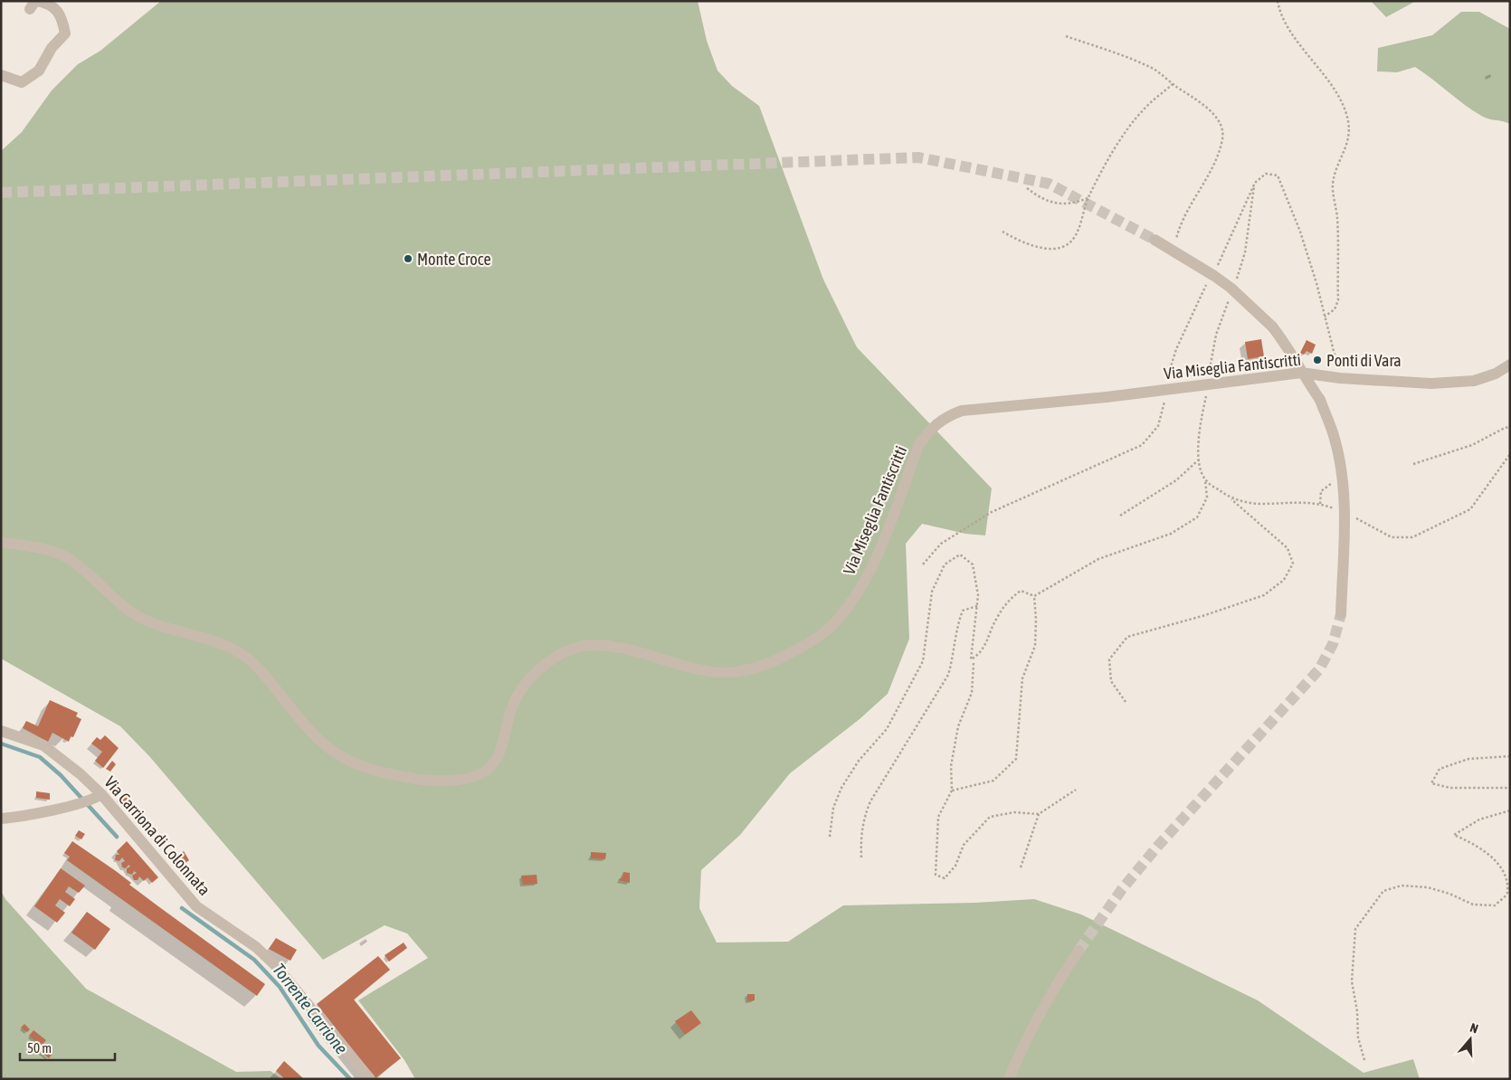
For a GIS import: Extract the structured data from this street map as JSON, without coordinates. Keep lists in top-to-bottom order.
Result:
{
  "streets": {
    "street": ["Via Miseglia Fantiscritti", "Via Carriona di Colonnata"]
  },
  "water": ["Torrente Carrione"],
  "places": ["Monte Croce", "Ponti di Vara"],
  "scale_bar": "50 m",
  "north": "top"
}
